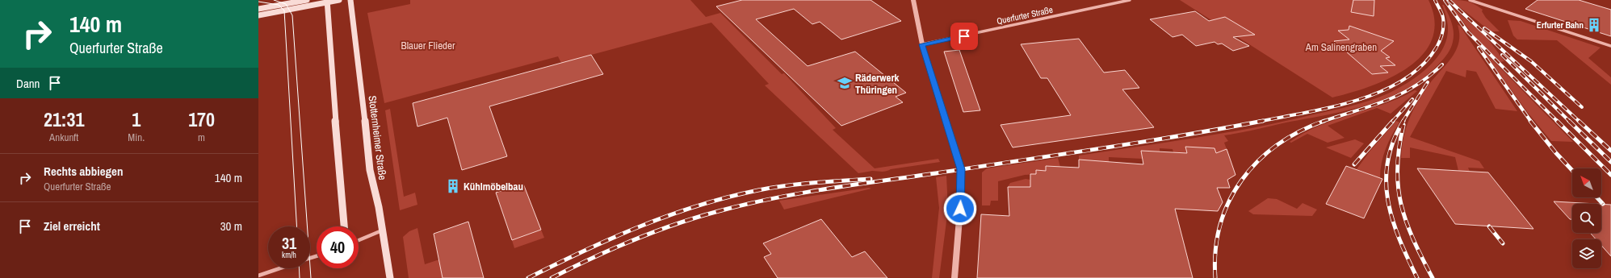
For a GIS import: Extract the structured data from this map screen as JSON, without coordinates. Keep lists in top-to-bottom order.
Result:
{
  "streets": {
    "main road": ["Stotternheimer Straße"],
    "street": ["Querfurter Straße"]
  },
  "parks": ["Blauer Flieder", "Am Salinengraben"],
  "places": {
    "building": ["Erfurter Bahn", "Kühlmöbelbau"],
    "school or university": ["Räderwerk Thüringen"]
  },
  "north": "top left",
  "page": {
    "turn": ["140 m", "Querfurter Straße"],
    "then": "Dann",
    "eta": [
      "21:31",
      "Ankunft",
      "1",
      "Min.",
      "170",
      "m"
    ],
    "list": [
      {
        "name": "Rechts abbiegen",
        "note": "Querfurter Straße",
        "value": "140 m"
      },
      {
        "name": "Ziel erreicht",
        "value": "30 m"
      }
    ],
    "speed": "31 km/h",
    "limit": "40"
  }
}
